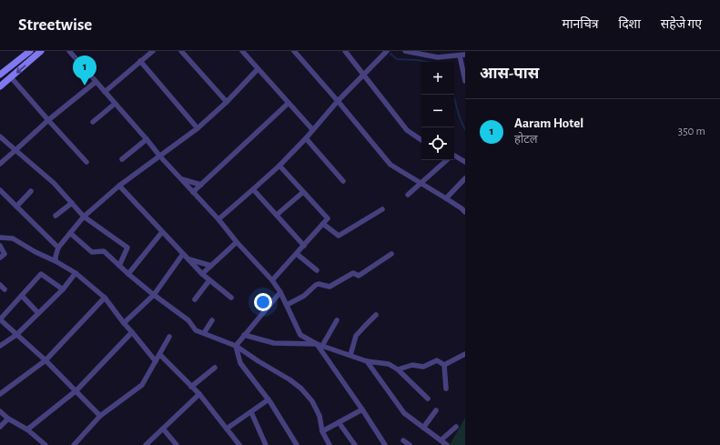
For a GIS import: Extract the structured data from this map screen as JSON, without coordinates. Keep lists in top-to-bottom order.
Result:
{
  "page": {
    "header": "Streetwise",
    "nav": ["मानचित्र", "दिशा", "सहेजे गए"],
    "heading": "आस-पास",
    "pins": "1",
    "map_buttons": ["+", "−"],
    "list": [
      {
        "mark": "1",
        "name": "Aaram Hotel",
        "note": "होटल",
        "value": "350 m"
      }
    ]
  }
}
